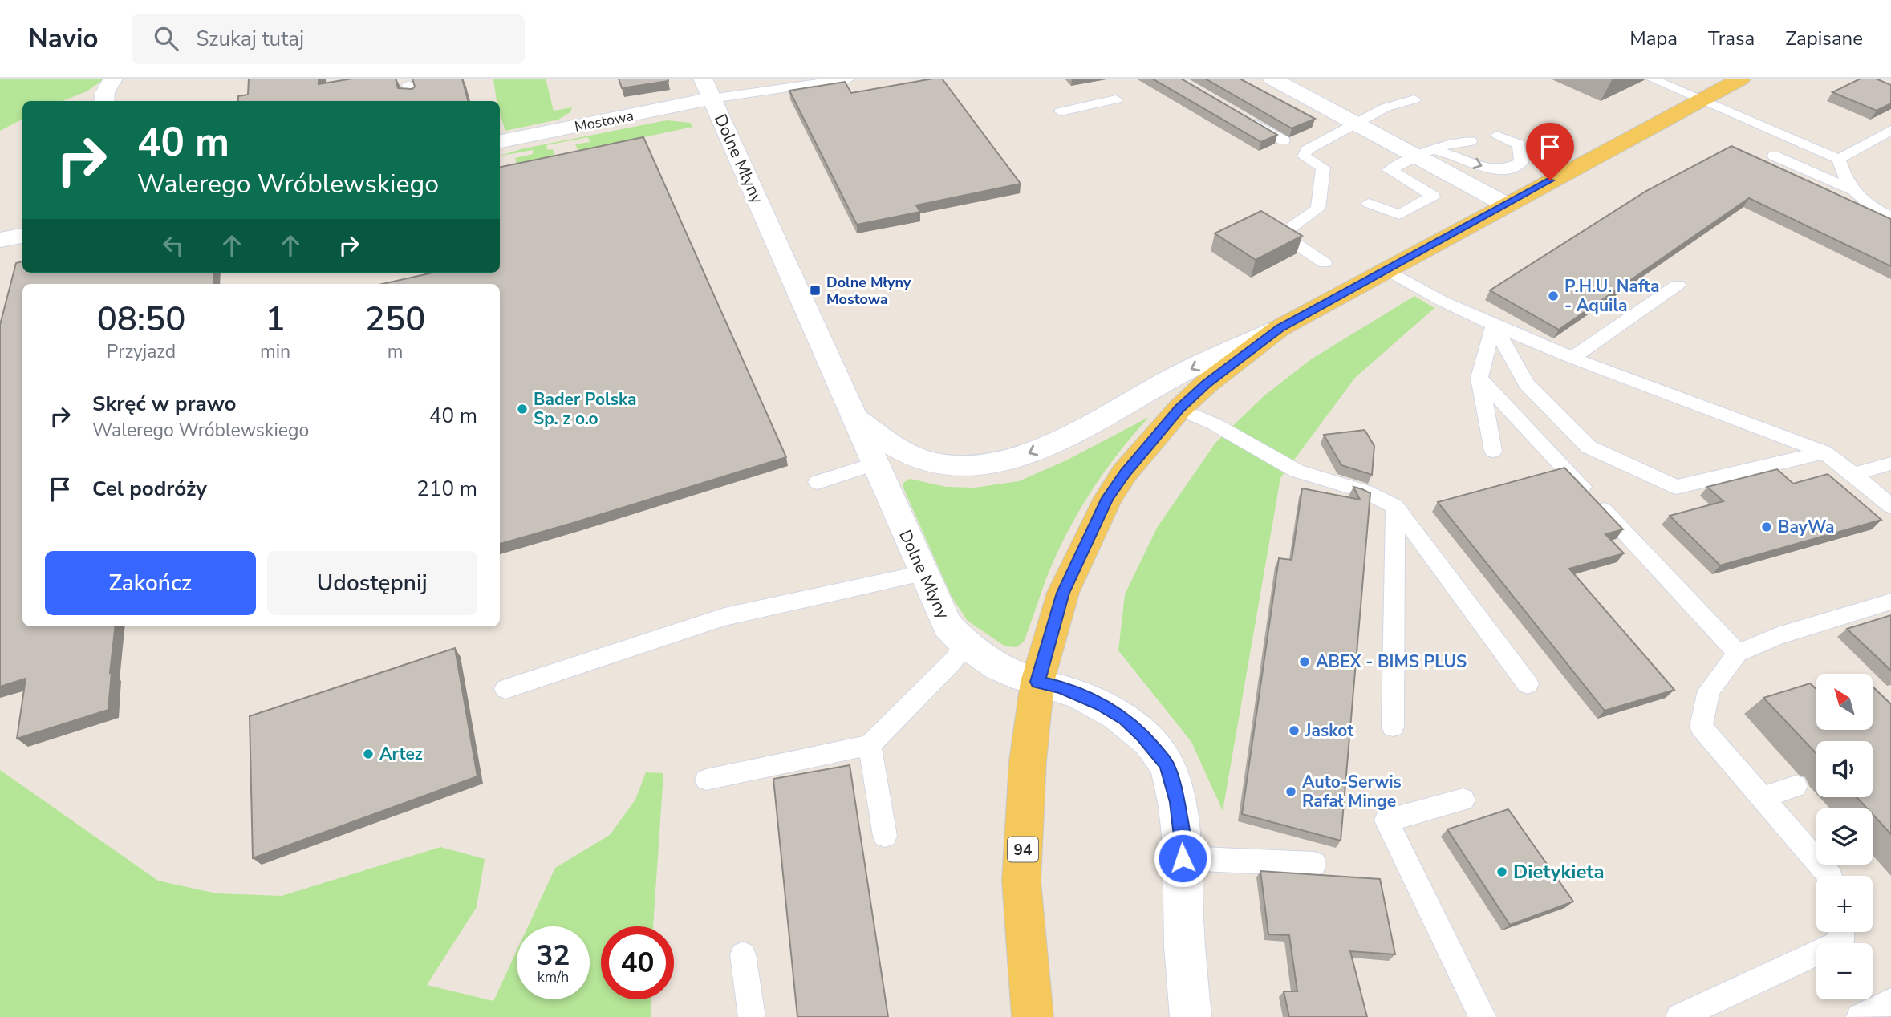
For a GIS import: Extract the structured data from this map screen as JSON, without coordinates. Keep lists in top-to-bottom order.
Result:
{
  "streets": {
    "main road": ["94"],
    "street": ["Mostowa", "Dolne Młyny"]
  },
  "crossings": [
    ["Mostowa", "Dolne Młyny"],
    ["Dolne Młyny", "94"]
  ],
  "places": {
    "transit": ["Dolne Młyny Mostowa"],
    "other": [
      "P.H.U. Nafta - Aquila",
      "Bader Polska Sp. z o.o",
      "BayWa",
      "ABEX - BIMS PLUS",
      "Jaskot",
      "Artez",
      "Auto-Serwis Rafał Minge",
      "Dietykieta"
    ]
  },
  "north": "top left",
  "page": {
    "header": "Navio",
    "search": "Szukaj tutaj",
    "nav": ["Mapa", "Trasa", "Zapisane"],
    "turn": ["40 m", "Walerego Wróblewskiego"],
    "eta": [
      "08:50",
      "Przyjazd",
      "1",
      "min",
      "250",
      "m"
    ],
    "list": [
      {
        "name": "Skręć w prawo",
        "note": "Walerego Wróblewskiego",
        "value": "40 m"
      },
      {
        "name": "Cel podróży",
        "value": "210 m"
      }
    ],
    "buttons": ["Zakończ", "Udostępnij"],
    "map_buttons": ["+", "−"],
    "speed": "32 km/h",
    "limit": "40"
  }
}
